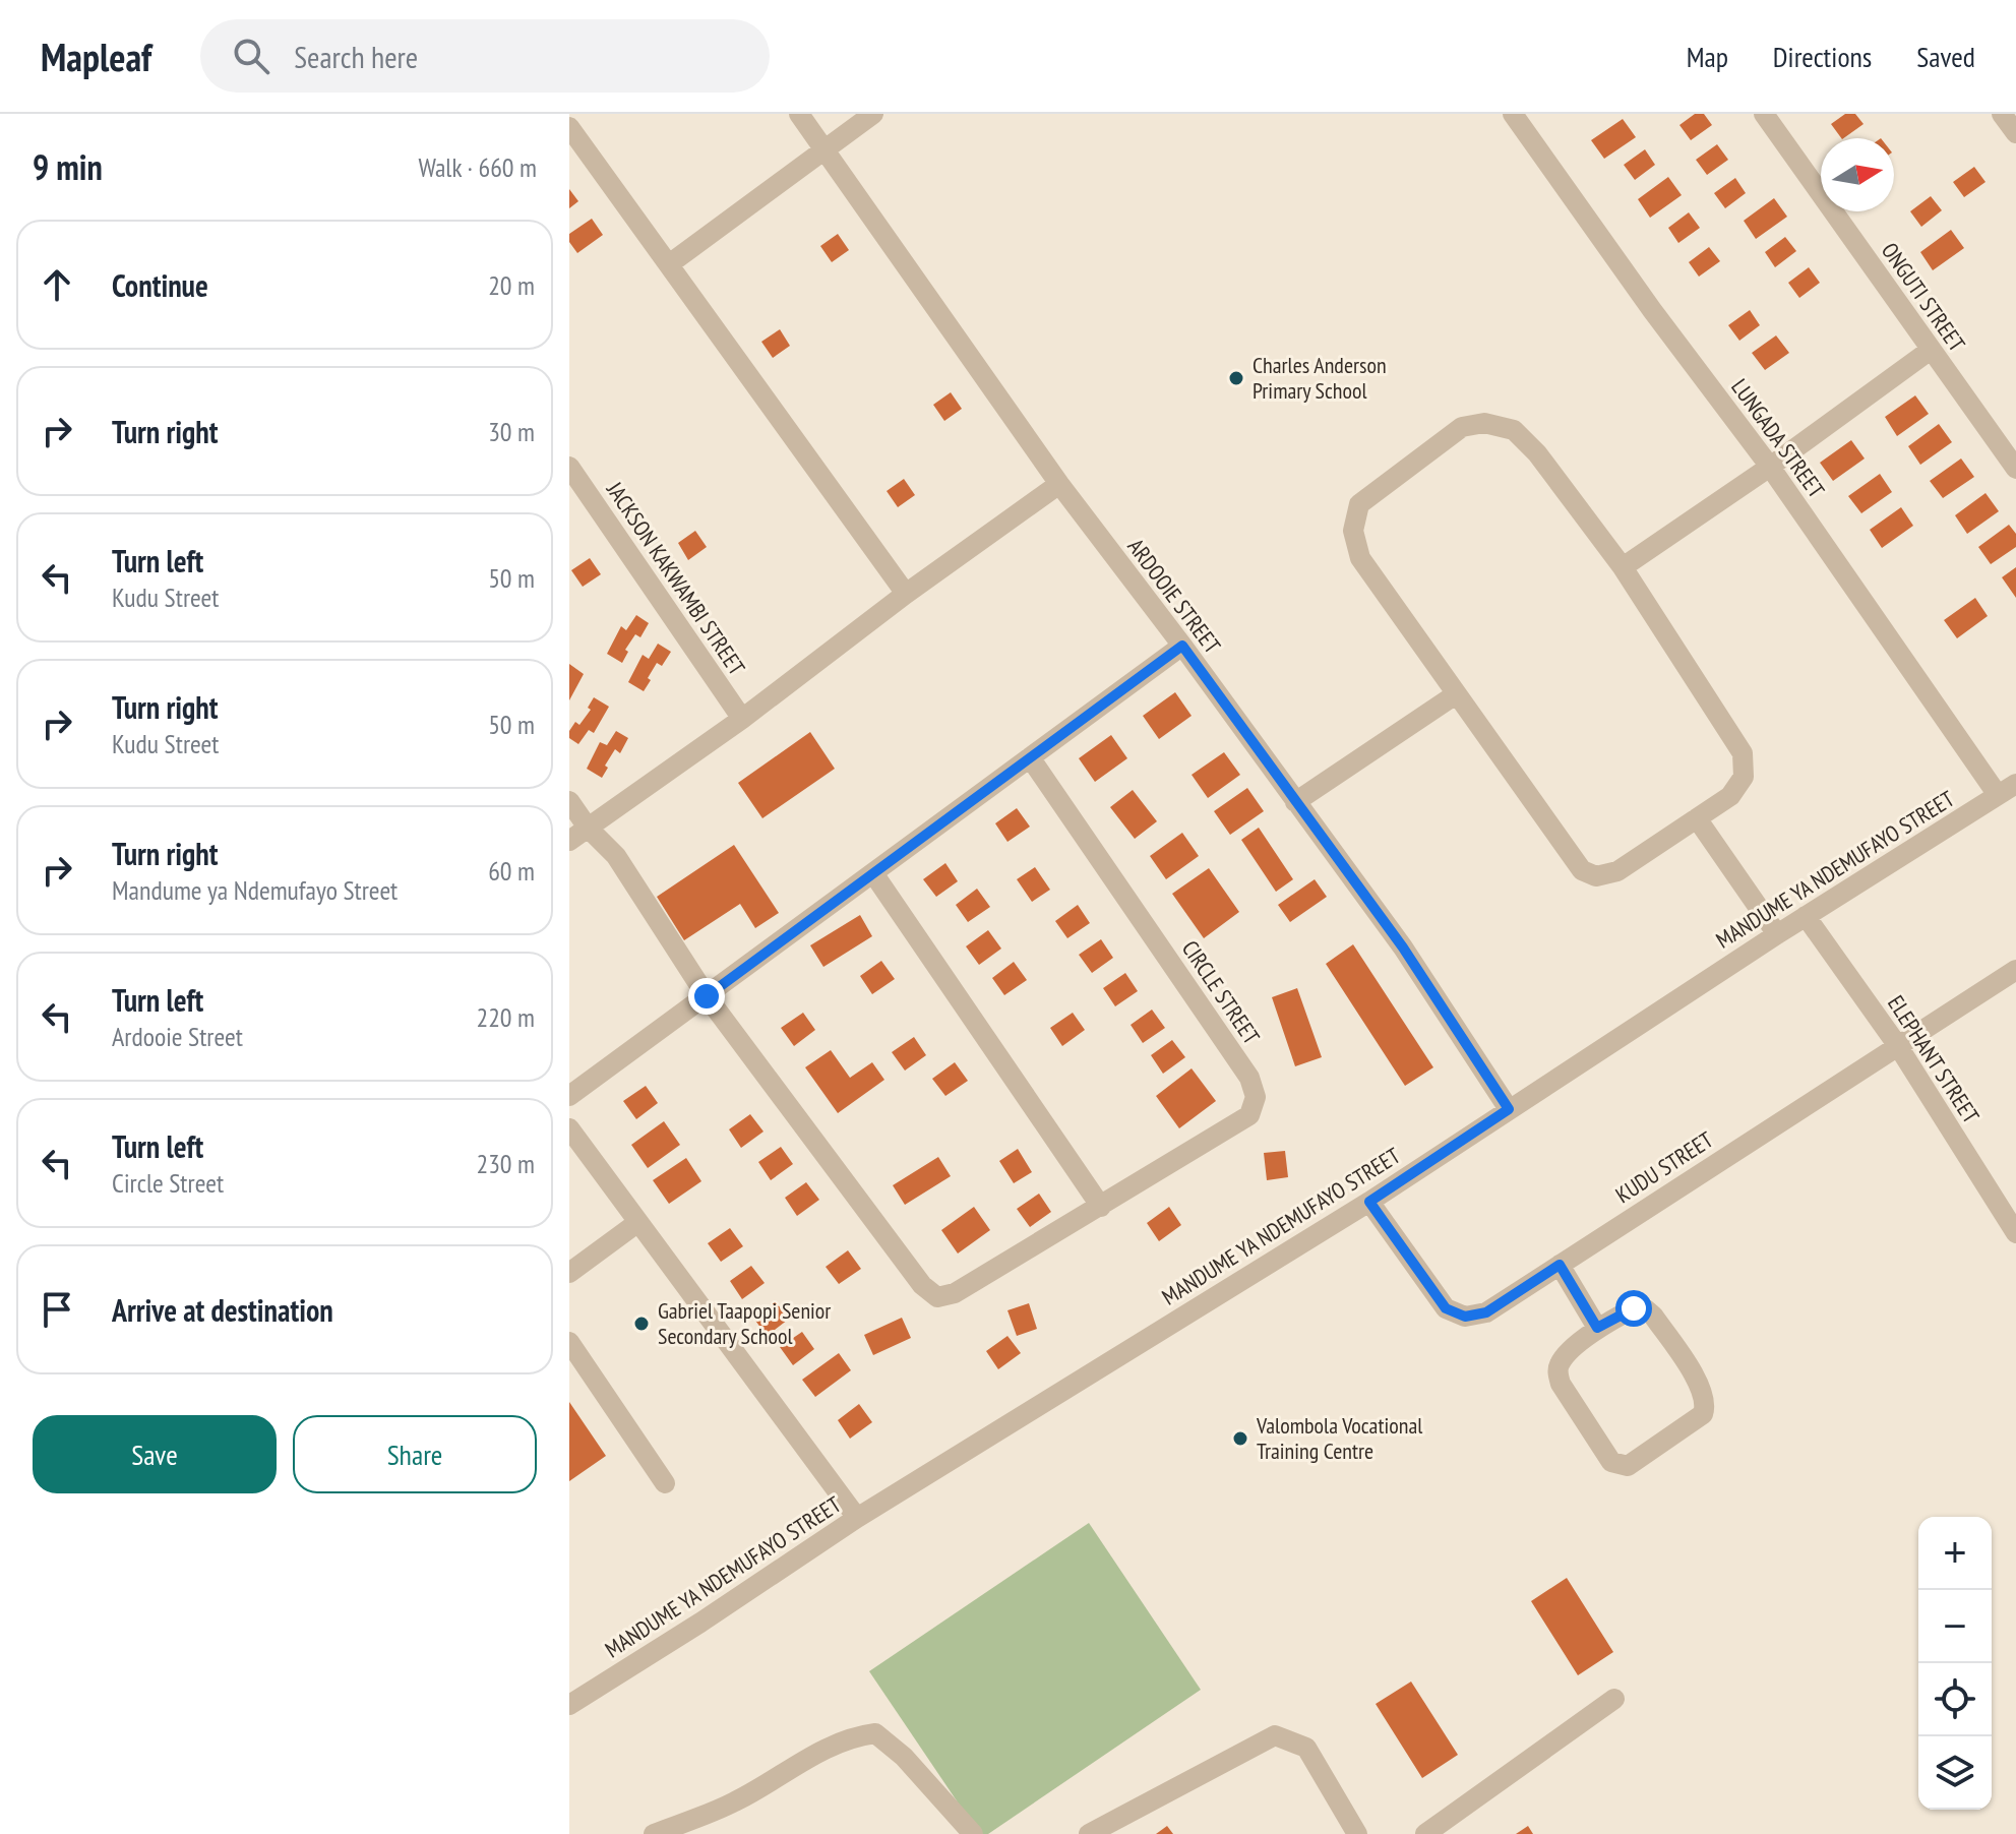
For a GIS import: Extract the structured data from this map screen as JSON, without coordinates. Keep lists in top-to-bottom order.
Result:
{
  "streets": {
    "street": [
      "ONGUTI STREET",
      "LUNGADA STREET",
      "JACKSON KAKWAMBI STREET",
      "ARDOOIE STREET",
      "MANDUME YA NDEMUFAYO STREET",
      "CIRCLE STREET",
      "ELEPHANT STREET",
      "KUDU STREET"
    ]
  },
  "crossings": [
    ["LUNGADA STREET", "MANDUME YA NDEMUFAYO STREET"],
    ["ARDOOIE STREET", "MANDUME YA NDEMUFAYO STREET"],
    ["MANDUME YA NDEMUFAYO STREET", "ELEPHANT STREET"],
    ["MANDUME YA NDEMUFAYO STREET", "KUDU STREET"],
    ["ELEPHANT STREET", "KUDU STREET"]
  ],
  "places": ["Charles Anderson Primary School", "Gabriel Taapopi Senior Secondary School", "Valombola Vocational Training Centre"],
  "north": "right",
  "page": {
    "header": "Mapleaf",
    "search": "Search here",
    "nav": ["Map", "Directions", "Saved"],
    "heading": ["9 min", "Walk · 660 m"],
    "list": [
      ["Continue", "20 m"],
      ["Turn right", "30 m"],
      ["Turn left", "Kudu Street", "50 m"],
      ["Turn right", "Kudu Street", "50 m"],
      ["Turn right", "Mandume ya Ndemufayo Street", "60 m"],
      ["Turn left", "Ardooie Street", "220 m"],
      ["Turn left", "Circle Street", "230 m"],
      "Arrive at destination"
    ],
    "buttons": ["Save", "Share"],
    "map_buttons": ["+", "−"]
  }
}
